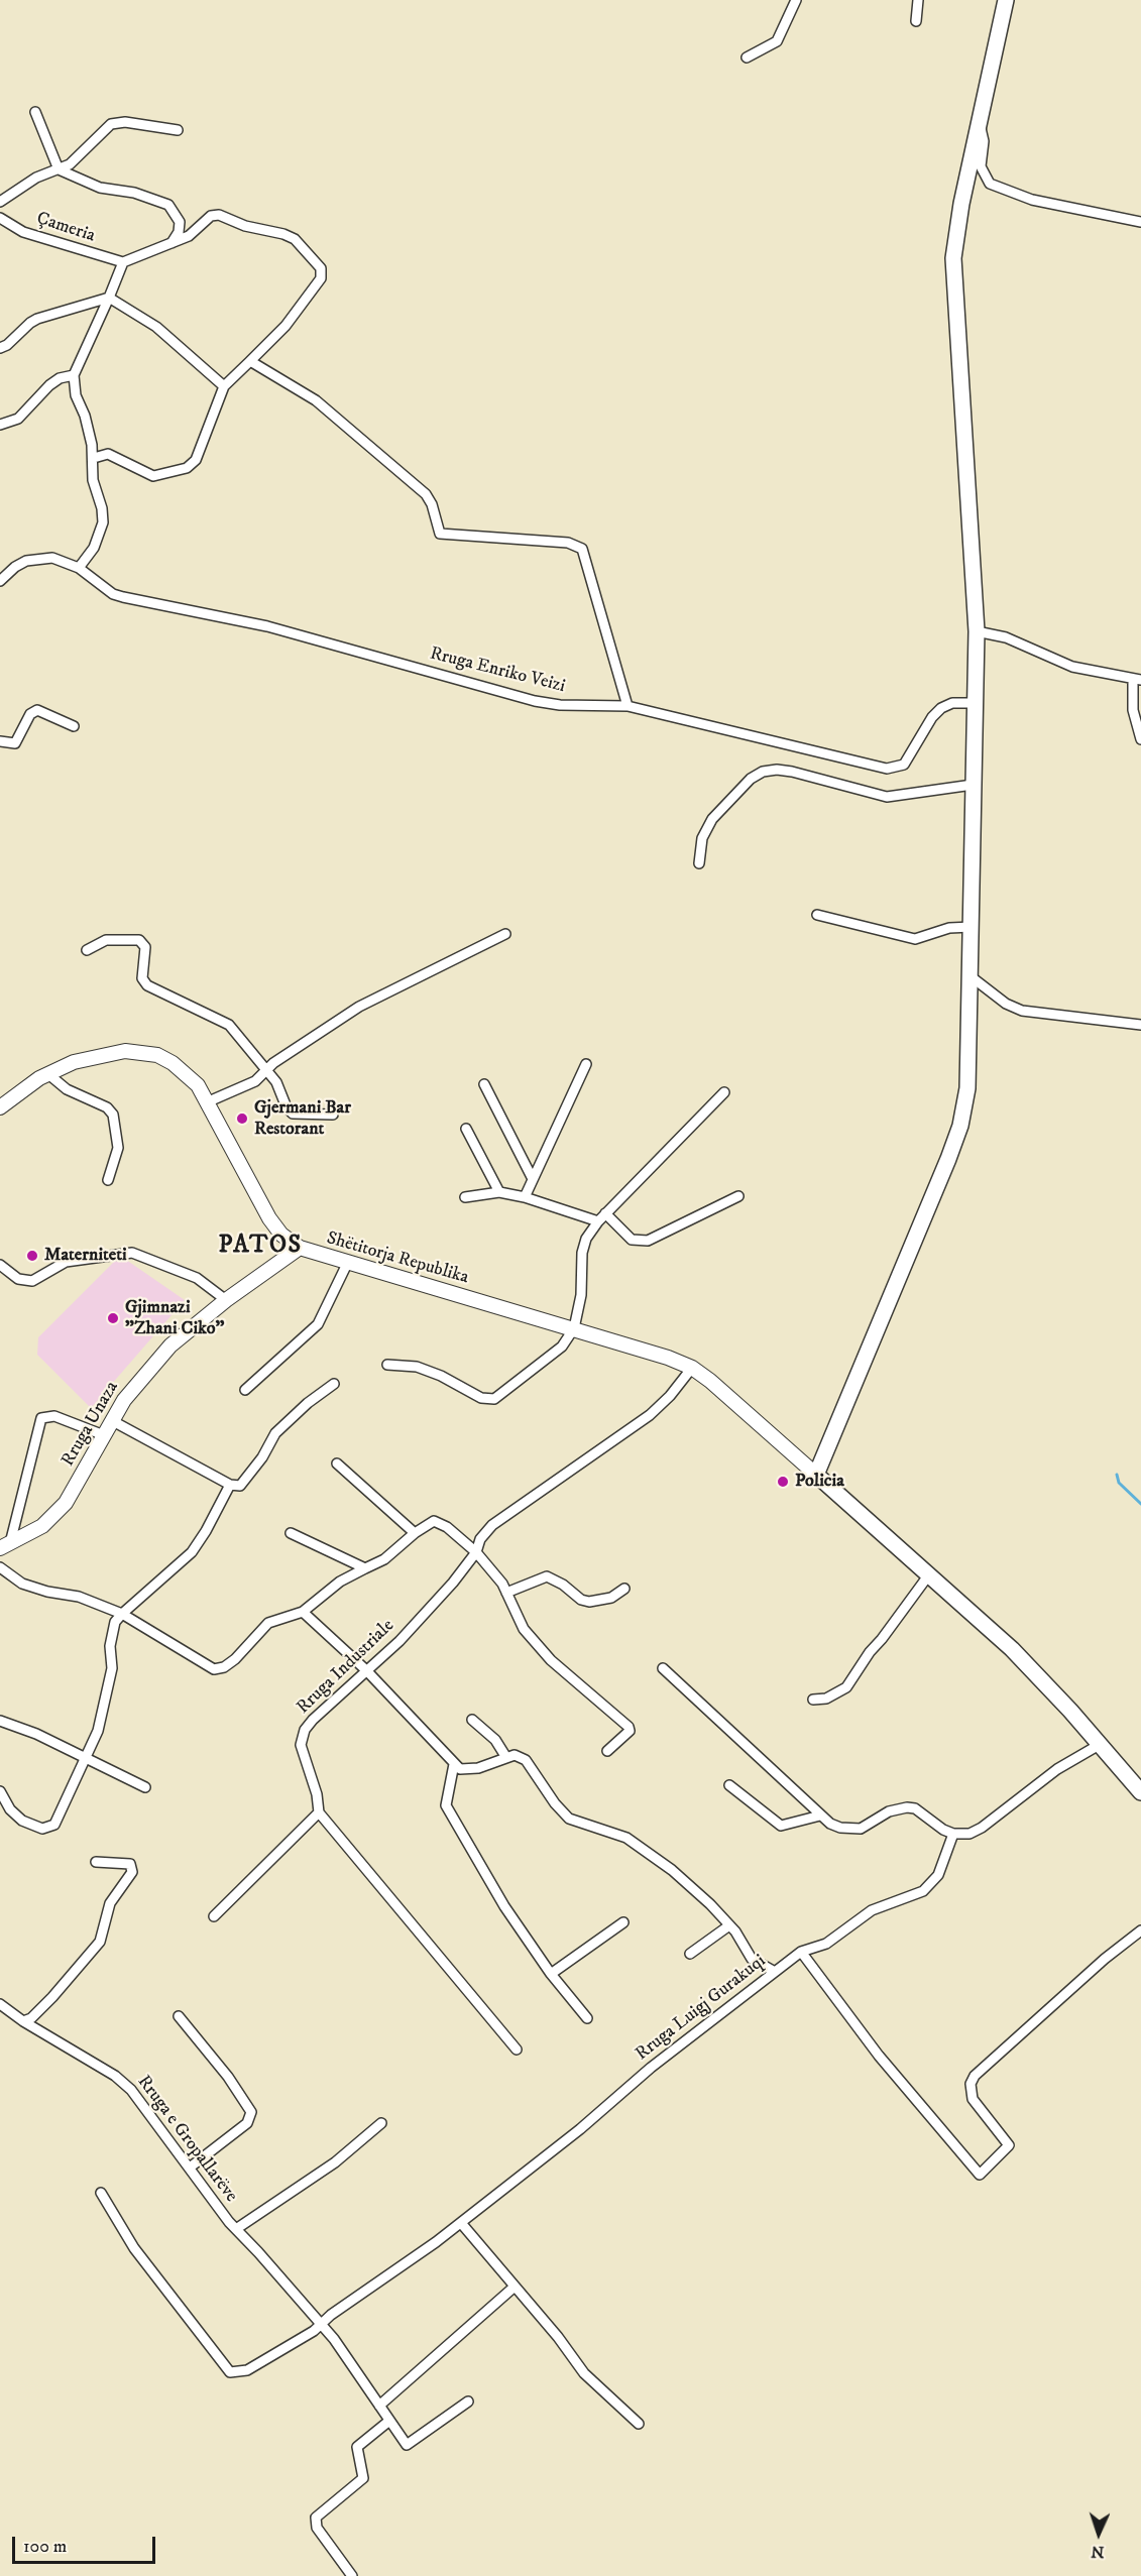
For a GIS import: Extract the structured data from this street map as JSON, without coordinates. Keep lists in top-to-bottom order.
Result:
{
  "streets": {
    "main road": ["Shëtitorja Republika", "Rruga Unaza"],
    "street": [
      "Çameria",
      "Rruga Enriko Veizi",
      "Rruga Industriale",
      "Rruga Luigj Gurakuqi",
      "Rruga e Gropallarëve"
    ]
  },
  "crossings": [
    ["Shëtitorja Republika", "Rruga Unaza"],
    ["Shëtitorja Republika", "Rruga Industriale"],
    ["Rruga Luigj Gurakuqi", "Rruga e Gropallarëve"]
  ],
  "districts": ["PATOS"],
  "places": [
    "Gjermani Bar Restorant",
    "Materniteti",
    "Gjimnazi \"Zhani Ciko\"",
    "Policia"
  ],
  "scale_bar": "100 m",
  "north": "bottom"
}
